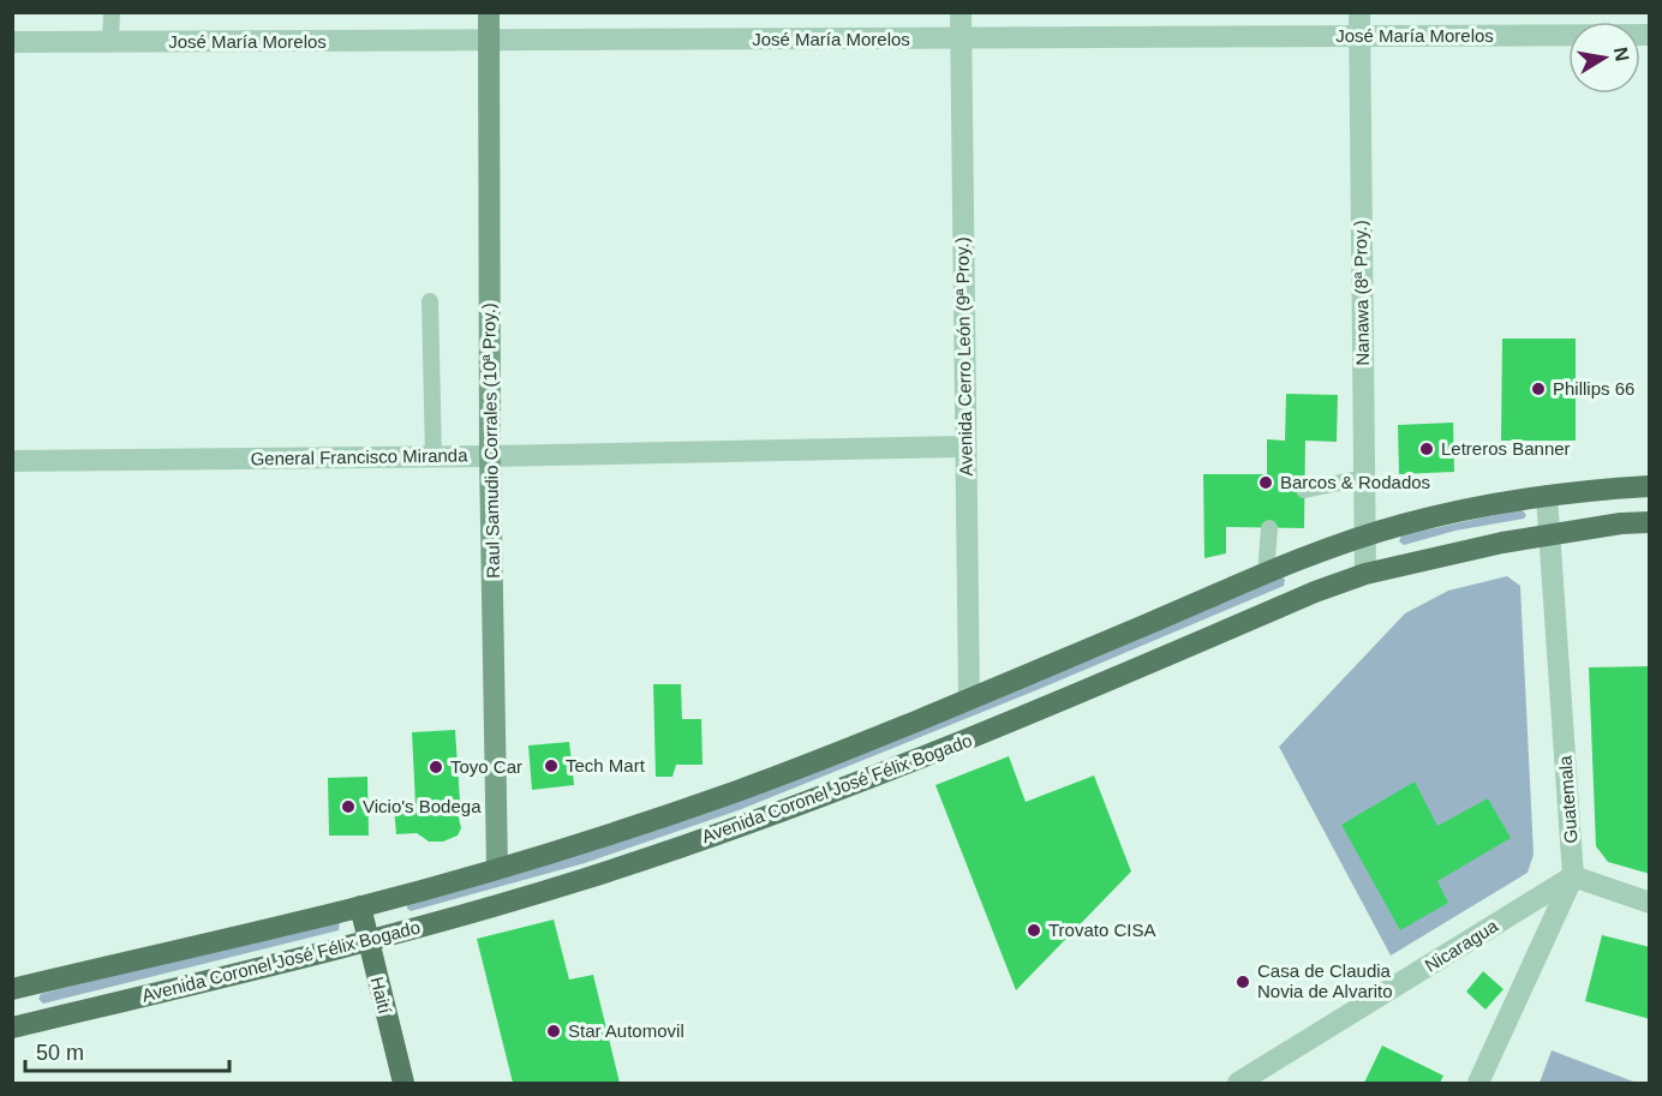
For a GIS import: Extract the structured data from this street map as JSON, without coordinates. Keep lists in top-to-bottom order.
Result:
{
  "streets": {
    "main road": ["Avenida Coronel José Félix Bogado", "Haití"],
    "street": [
      "José María Morelos",
      "Nanawa (8ª Proy.)",
      "Avenida Cerro León (9ª Proy.)",
      "Raul Samudio Corrales (10ª Proy.)",
      "General Francisco Miranda",
      "Guatemala",
      "Nicaragua"
    ]
  },
  "crossings": [
    ["José María Morelos", "Nanawa (8ª Proy.)"],
    ["José María Morelos", "Avenida Cerro León (9ª Proy.)"],
    ["José María Morelos", "Raul Samudio Corrales (10ª Proy.)"],
    ["Nanawa (8ª Proy.)", "Avenida Coronel José Félix Bogado"],
    ["Avenida Cerro León (9ª Proy.)", "General Francisco Miranda"],
    ["Avenida Cerro León (9ª Proy.)", "Avenida Coronel José Félix Bogado"],
    ["Raul Samudio Corrales (10ª Proy.)", "General Francisco Miranda"],
    ["Raul Samudio Corrales (10ª Proy.)", "Avenida Coronel José Félix Bogado"],
    ["Avenida Coronel José Félix Bogado", "Guatemala"],
    ["Avenida Coronel José Félix Bogado", "Haití"],
    ["Guatemala", "Nicaragua"]
  ],
  "places": [
    "Phillips 66",
    "Letreros Banner",
    "Barcos & Rodados",
    "Tech Mart",
    "Toyo Car",
    "Vicio's Bodega",
    "Trovato CISA",
    "Casa de Claudia Novia de Alvarito",
    "Star Automovil"
  ],
  "scale_bar": "50 m",
  "north": "right"
}
